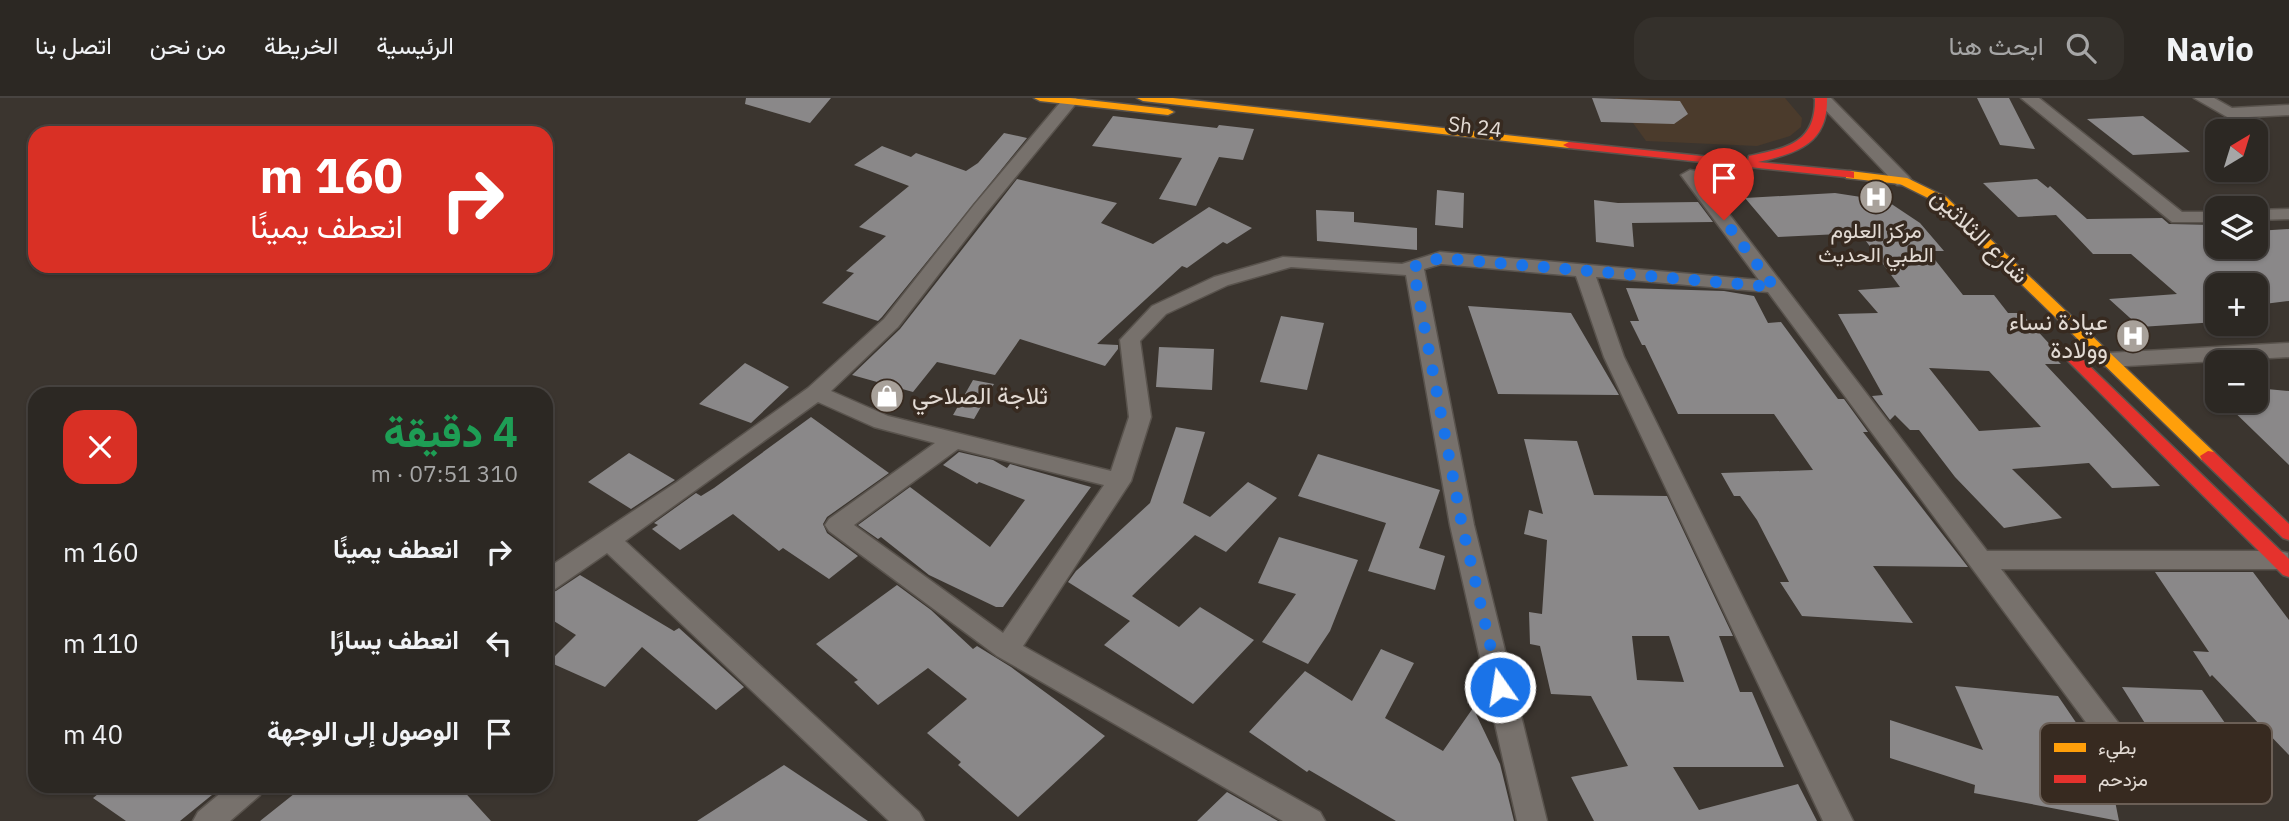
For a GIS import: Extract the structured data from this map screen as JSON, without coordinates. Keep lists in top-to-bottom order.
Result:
{
  "streets": {
    "street": ["Sh 24", "شارع الثلاثين"]
  },
  "crossings": [
    ["Sh 24", "شارع الثلاثين"]
  ],
  "places": {
    "hospital": ["مركز العلوم الطبي الحديث", "عيادة نساء وولادة"],
    "shop": ["ثلاجة الصلاحي"]
  },
  "legend": ["بطيء", "مزدحم"],
  "north": "top right",
  "page": {
    "header": "Navio",
    "search": "ابحث هنا",
    "nav": [
      "الرئيسية",
      "الخريطة",
      "من نحن",
      "اتصل بنا"
    ],
    "map_buttons": ["+", "−"],
    "turn": ["160 m", "انعطف يمينًا"],
    "heading": ["4 دقيقة", "310 m · 07:51"],
    "list": [
      {
        "name": "انعطف يمينًا",
        "value": "160 m"
      },
      {
        "name": "انعطف يسارًا",
        "value": "110 m"
      },
      {
        "name": "الوصول إلى الوجهة",
        "value": "40 m"
      }
    ]
  }
}
